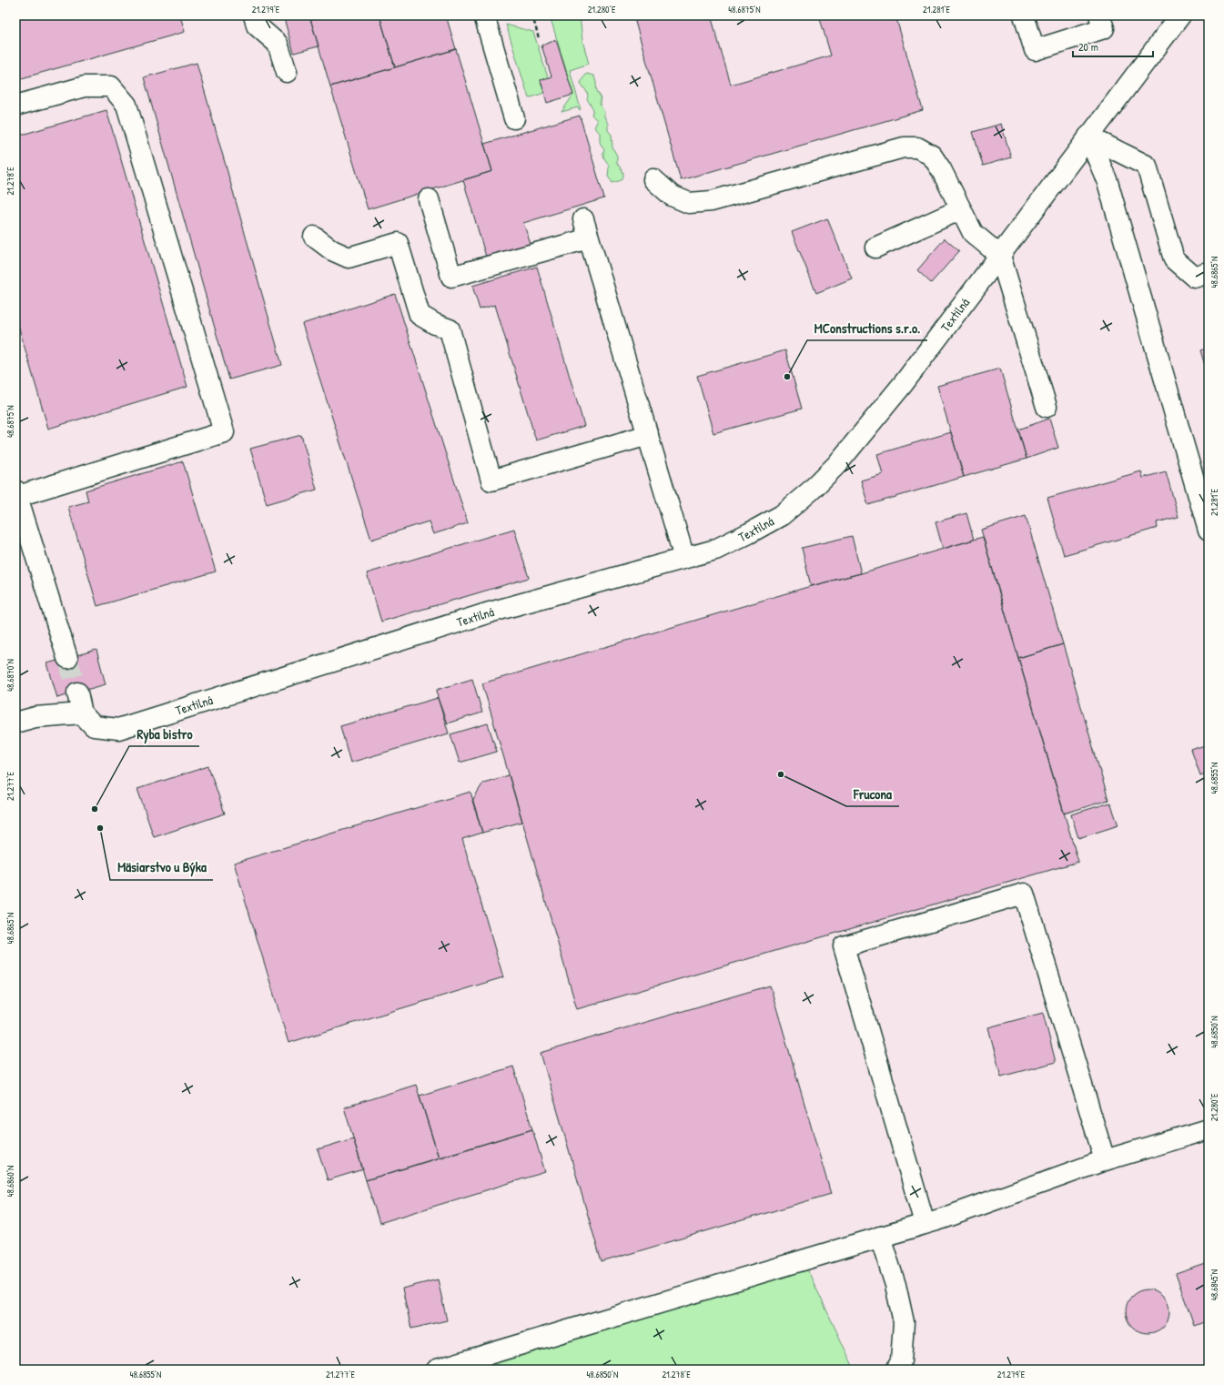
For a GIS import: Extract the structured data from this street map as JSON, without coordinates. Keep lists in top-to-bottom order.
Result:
{
  "streets": {
    "lane": ["Textilná"]
  },
  "places": [
    "MConstructions s.r.o.",
    "Frucona",
    "Ryba bistro",
    "Mäsiarstvo u Býka"
  ],
  "scale_bar": "20 m",
  "coordinates": [
    "21.279°E",
    "21.280°E",
    "48.6875°N",
    "21.281°E",
    "21.278°E",
    "48.6865°N",
    "48.6870°N",
    "48.6855°N",
    "21.277°E",
    "48.6850°N",
    "48.6860°N",
    "48.6845°N"
  ]
}
